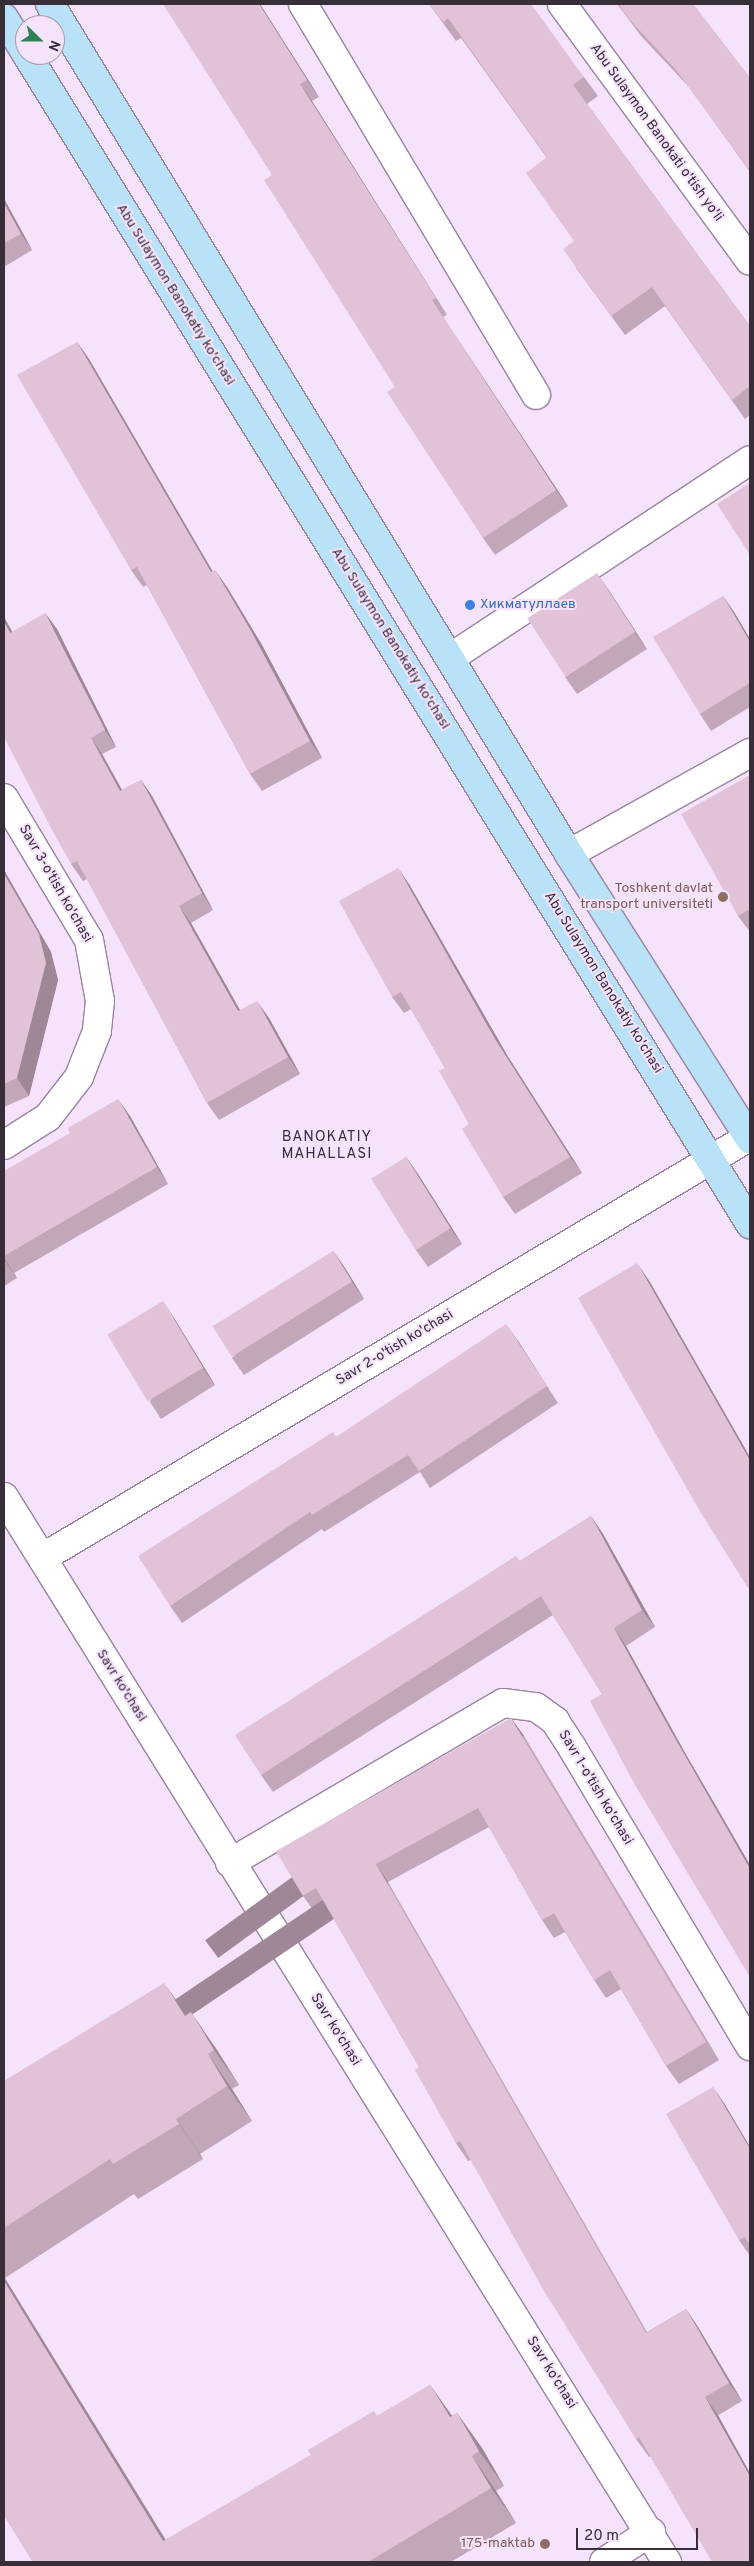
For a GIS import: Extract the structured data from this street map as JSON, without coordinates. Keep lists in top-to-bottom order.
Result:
{
  "streets": {
    "main road": ["Abu Sulaymon Banokatiy ko'chasi"],
    "street": [
      "Abu Sulaymon Banokati o'tish yo'li",
      "Savr 3-o'tish ko'chasi",
      "Savr 2-o'tish ko'chasi",
      "Savr ko'chasi",
      "Savr 1-o'tish ko'chasi"
    ]
  },
  "crossings": [
    ["Abu Sulaymon Banokatiy ko'chasi", "Savr 2-o'tish ko'chasi"],
    ["Savr 2-o'tish ko'chasi", "Savr ko'chasi"],
    ["Savr ko'chasi", "Savr 1-o'tish ko'chasi"]
  ],
  "districts": ["BANOKATIY MAHALLASI"],
  "places": ["Хикматуллаев", "Toshkent davlat transport universiteti", "175-maktab"],
  "scale_bar": "20 m",
  "north": "right"
}
